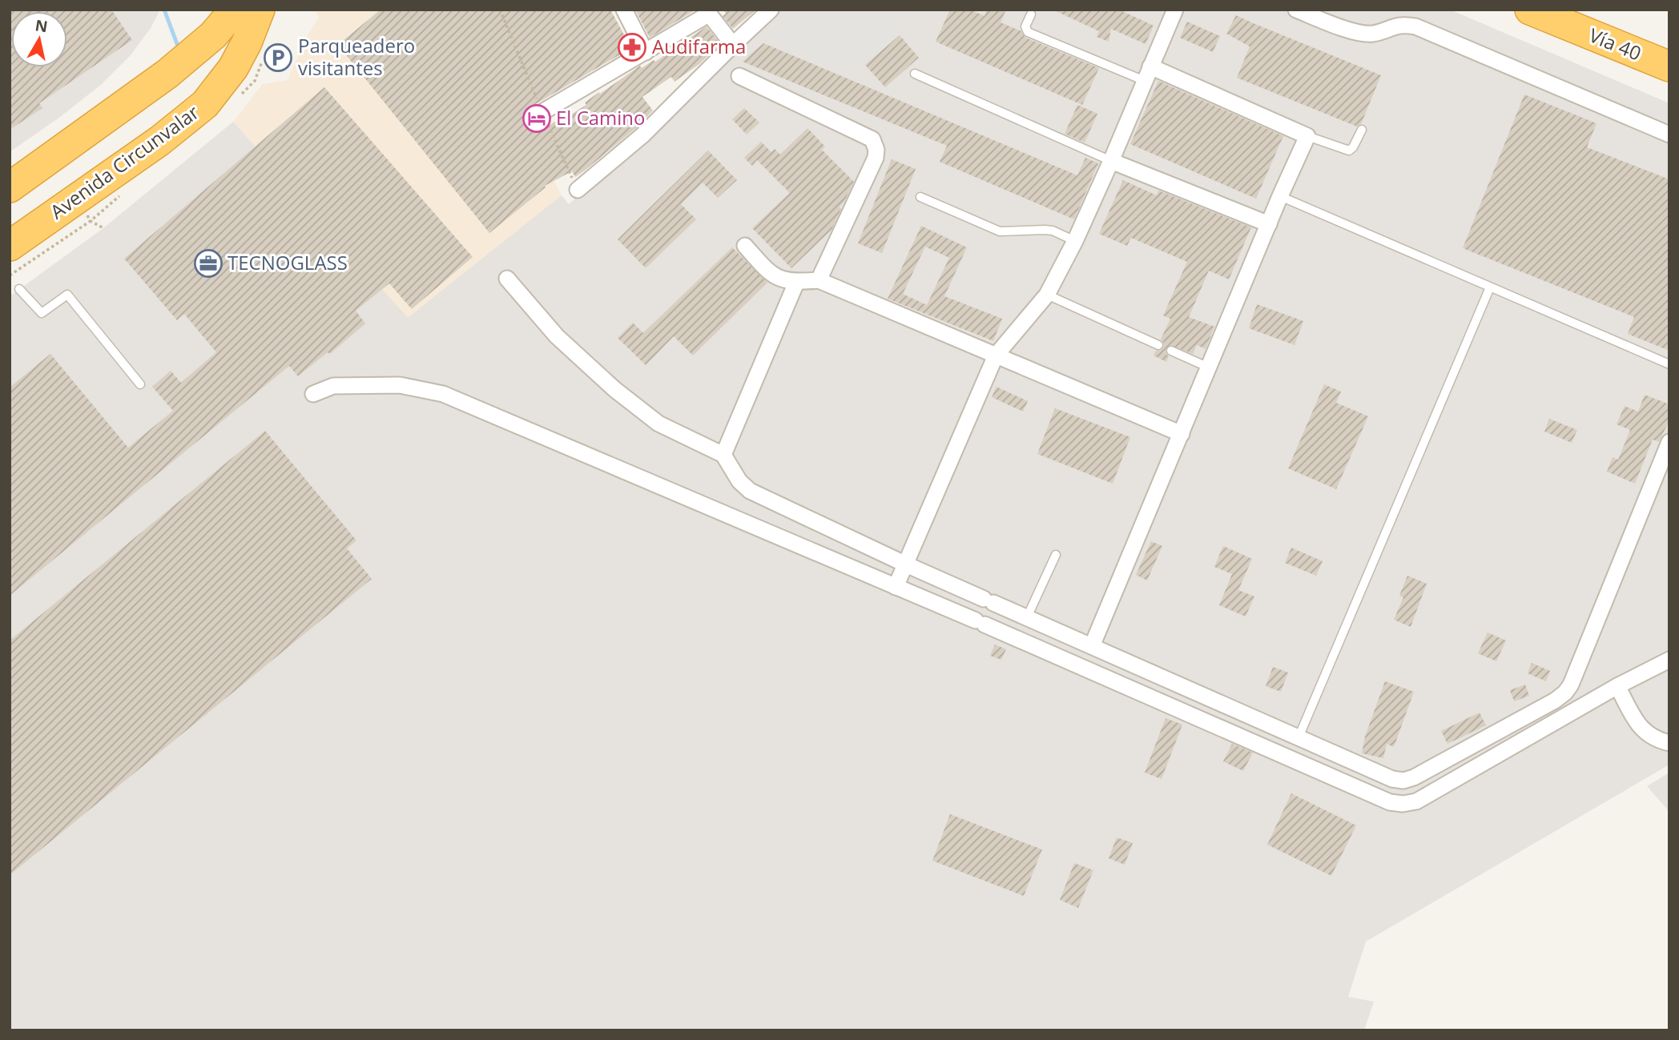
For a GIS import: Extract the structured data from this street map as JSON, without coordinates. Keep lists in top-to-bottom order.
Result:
{
  "streets": {
    "highway": ["Vía 40", "Avenida Circunvalar"]
  },
  "places": {
    "pharmacy": ["Audifarma"],
    "parking": ["Parqueadero visitantes"],
    "hotel": ["El Camino"],
    "office": ["TECNOGLASS"]
  },
  "north": "top"
}
